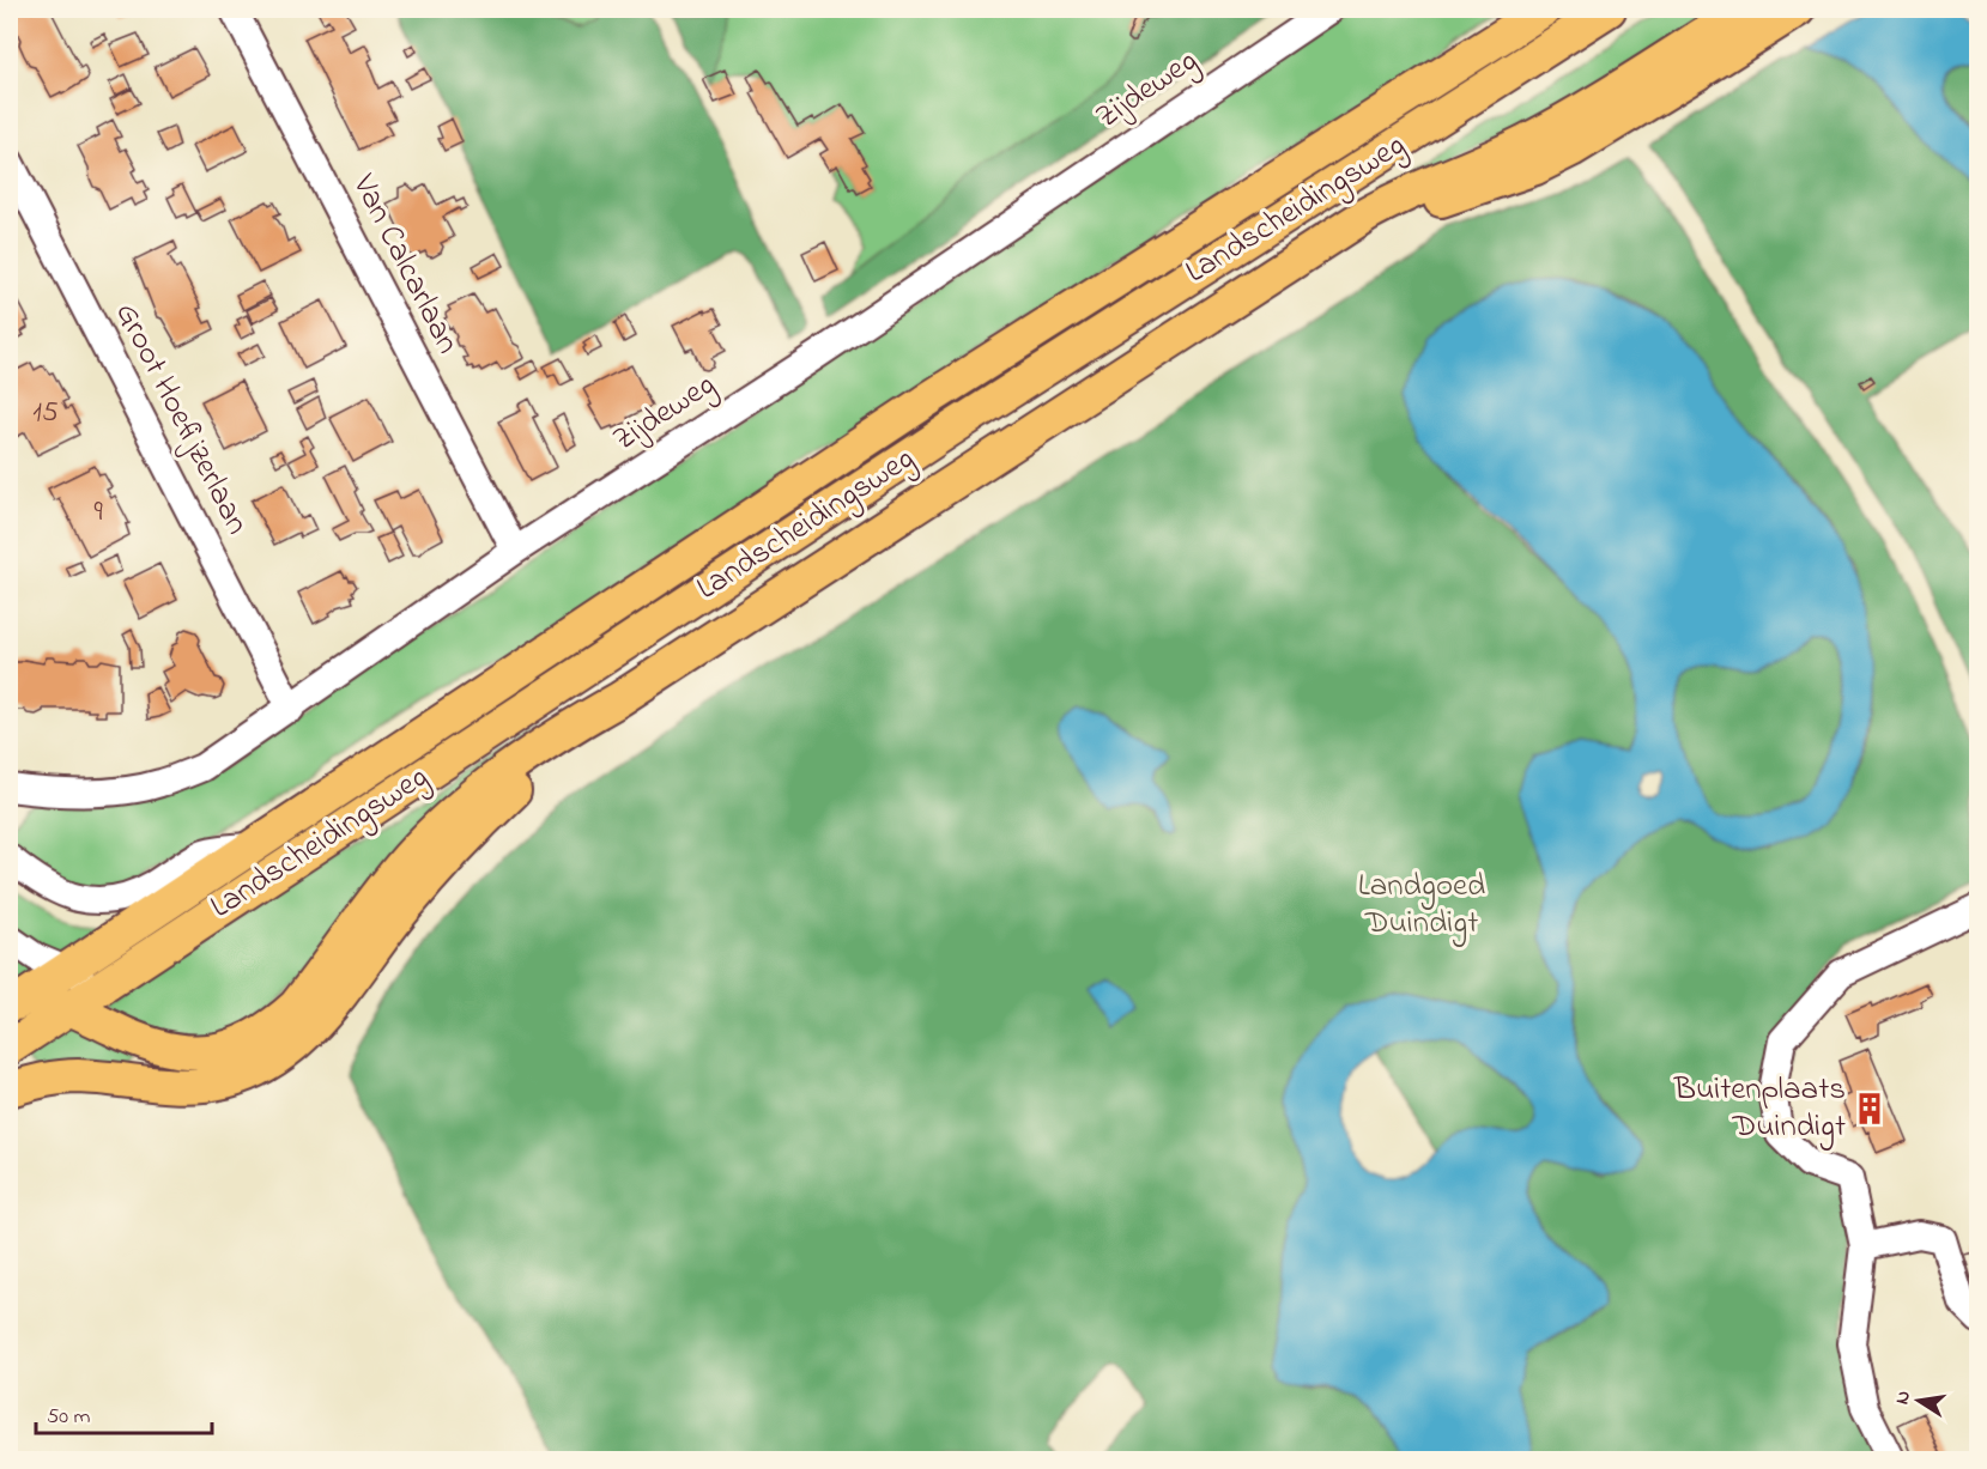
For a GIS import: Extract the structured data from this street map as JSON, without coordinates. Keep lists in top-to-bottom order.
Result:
{
  "streets": {
    "main road": ["Landscheidingsweg"],
    "street": ["Zijdeweg", "Van Calcarlaan", "Groot Hoefijzerlaan"]
  },
  "crossings": [
    ["Zijdeweg", "Van Calcarlaan"],
    ["Zijdeweg", "Groot Hoefijzerlaan"]
  ],
  "parks": ["Landgoed Duindigt"],
  "places": {
    "building": ["Buitenplaats Duindigt"]
  },
  "house_numbers": ["15", "9"],
  "scale_bar": "50 m",
  "north": "left"
}
